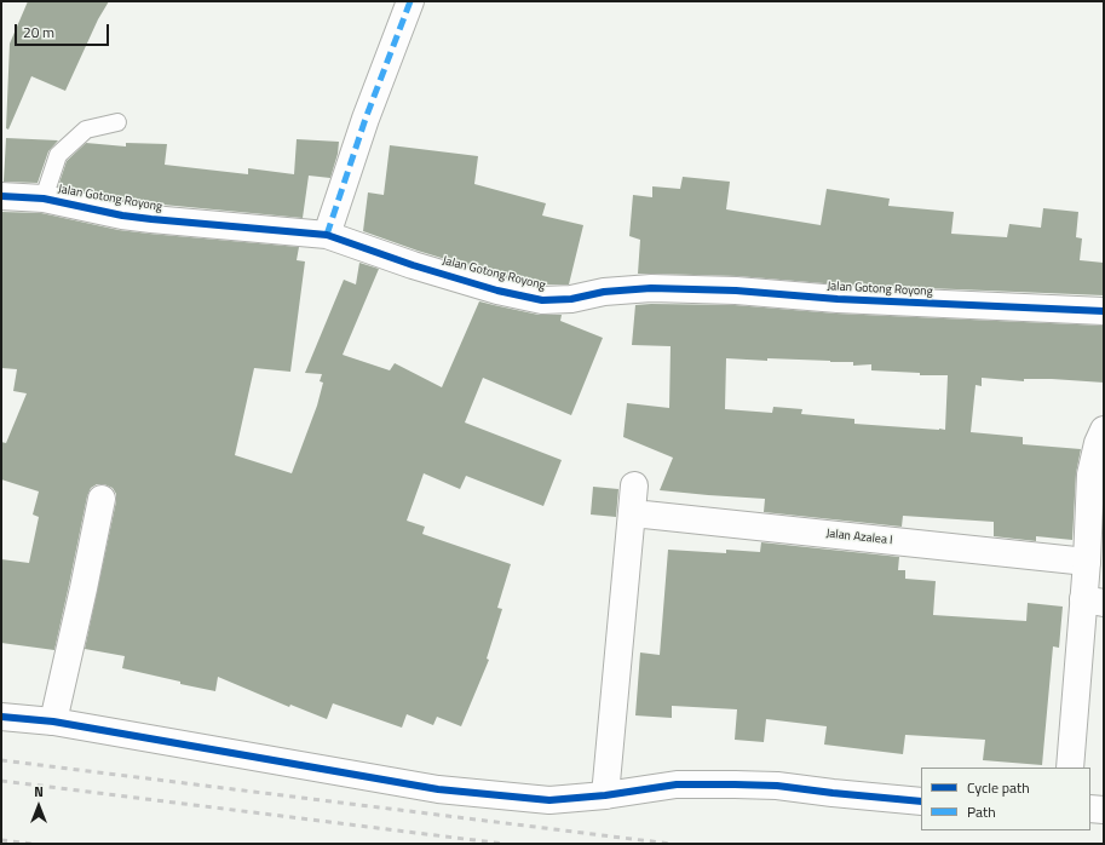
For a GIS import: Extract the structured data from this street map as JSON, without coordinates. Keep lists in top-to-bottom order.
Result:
{
  "streets": {
    "street": ["Jalan Gotong Royong", "Jalan Azalea I"]
  },
  "legend": ["Cycle path", "Path"],
  "scale_bar": "20 m",
  "north": "top"
}
